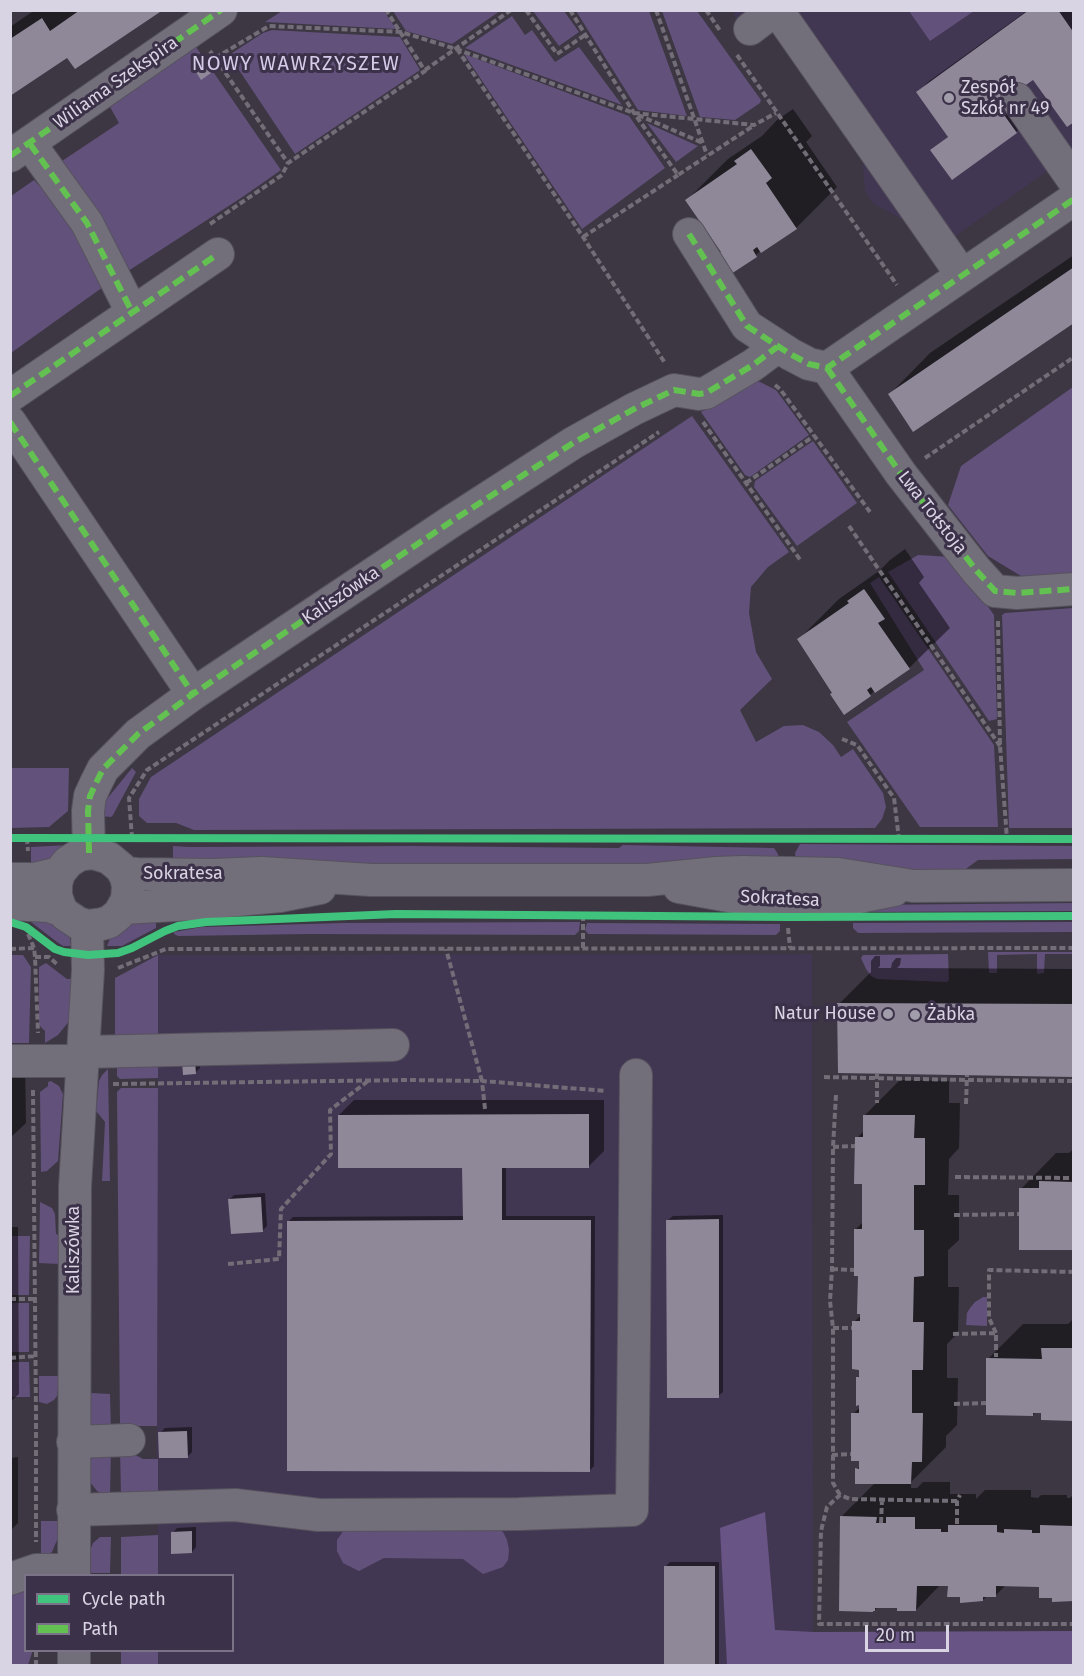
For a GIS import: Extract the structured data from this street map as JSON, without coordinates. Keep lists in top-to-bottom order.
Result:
{
  "streets": {
    "street": [
      "Wiliama Szekspira",
      "Lwa Tołstoja",
      "Kaliszówka",
      "Sokratesa"
    ]
  },
  "crossings": [
    ["Kaliszówka", "Sokratesa"]
  ],
  "districts": ["NOWY WAWRZYSZEW"],
  "places": ["Zespół Szkół nr 49", "Natur House", "Żabka"],
  "legend": ["Cycle path", "Path"],
  "scale_bar": "20 m"
}
